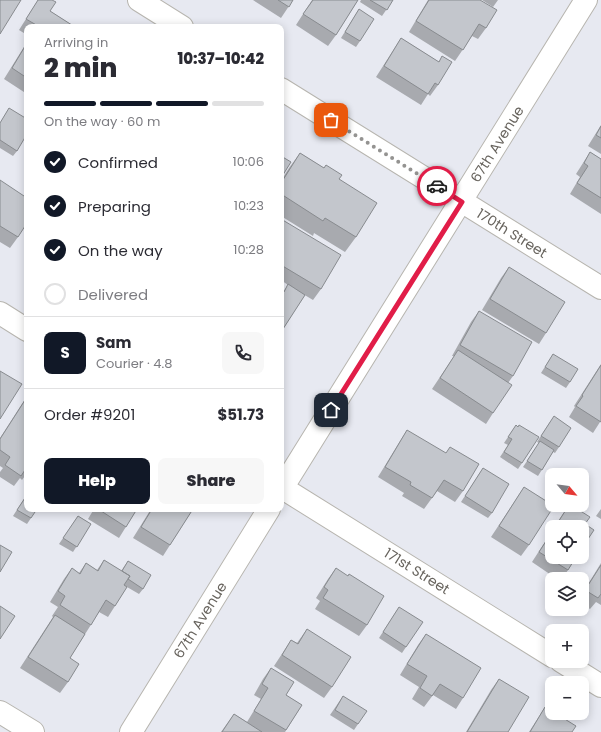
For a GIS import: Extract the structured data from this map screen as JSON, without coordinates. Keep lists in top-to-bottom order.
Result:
{
  "streets": {
    "street": ["67th Avenue", "170th Street", "171st Street"]
  },
  "crossings": [
    ["67th Avenue", "170th Street"]
  ],
  "north": "bottom right",
  "page": {
    "heading": ["2 min", "Arriving in", "10:37–10:42"],
    "panel": [
      "Sam",
      "Courier · 4.8",
      "Order #9201",
      "$51.73"
    ],
    "bar": "On the way · 60 m",
    "list": [
      ["Confirmed", "10:06"],
      ["Preparing", "10:23"],
      ["On the way", "10:28"],
      "Delivered"
    ],
    "round": "S",
    "buttons": ["Help", "Share"],
    "map_buttons": ["+", "−"]
  }
}
